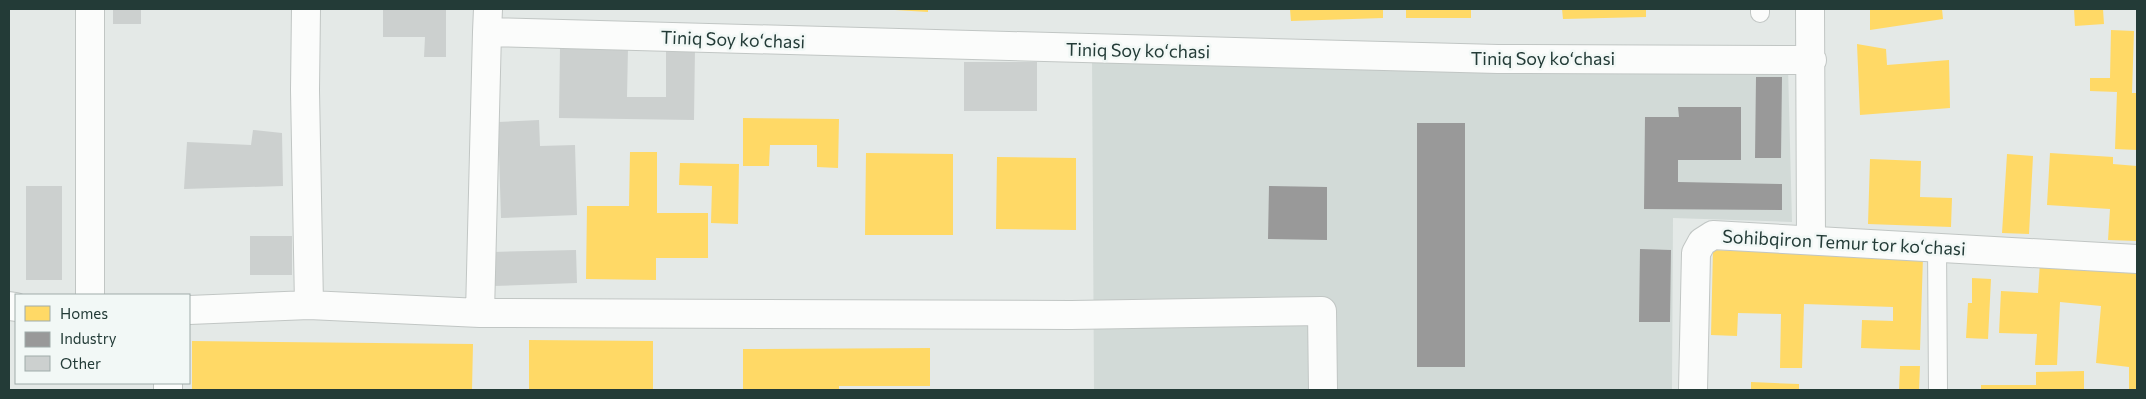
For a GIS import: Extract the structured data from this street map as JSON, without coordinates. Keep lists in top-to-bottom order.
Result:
{
  "streets": {
    "street": ["Tiniq Soy koʻchasi", "Sohibqiron Temur tor koʻchasi"]
  },
  "legend": ["Homes", "Industry", "Other"]
}
